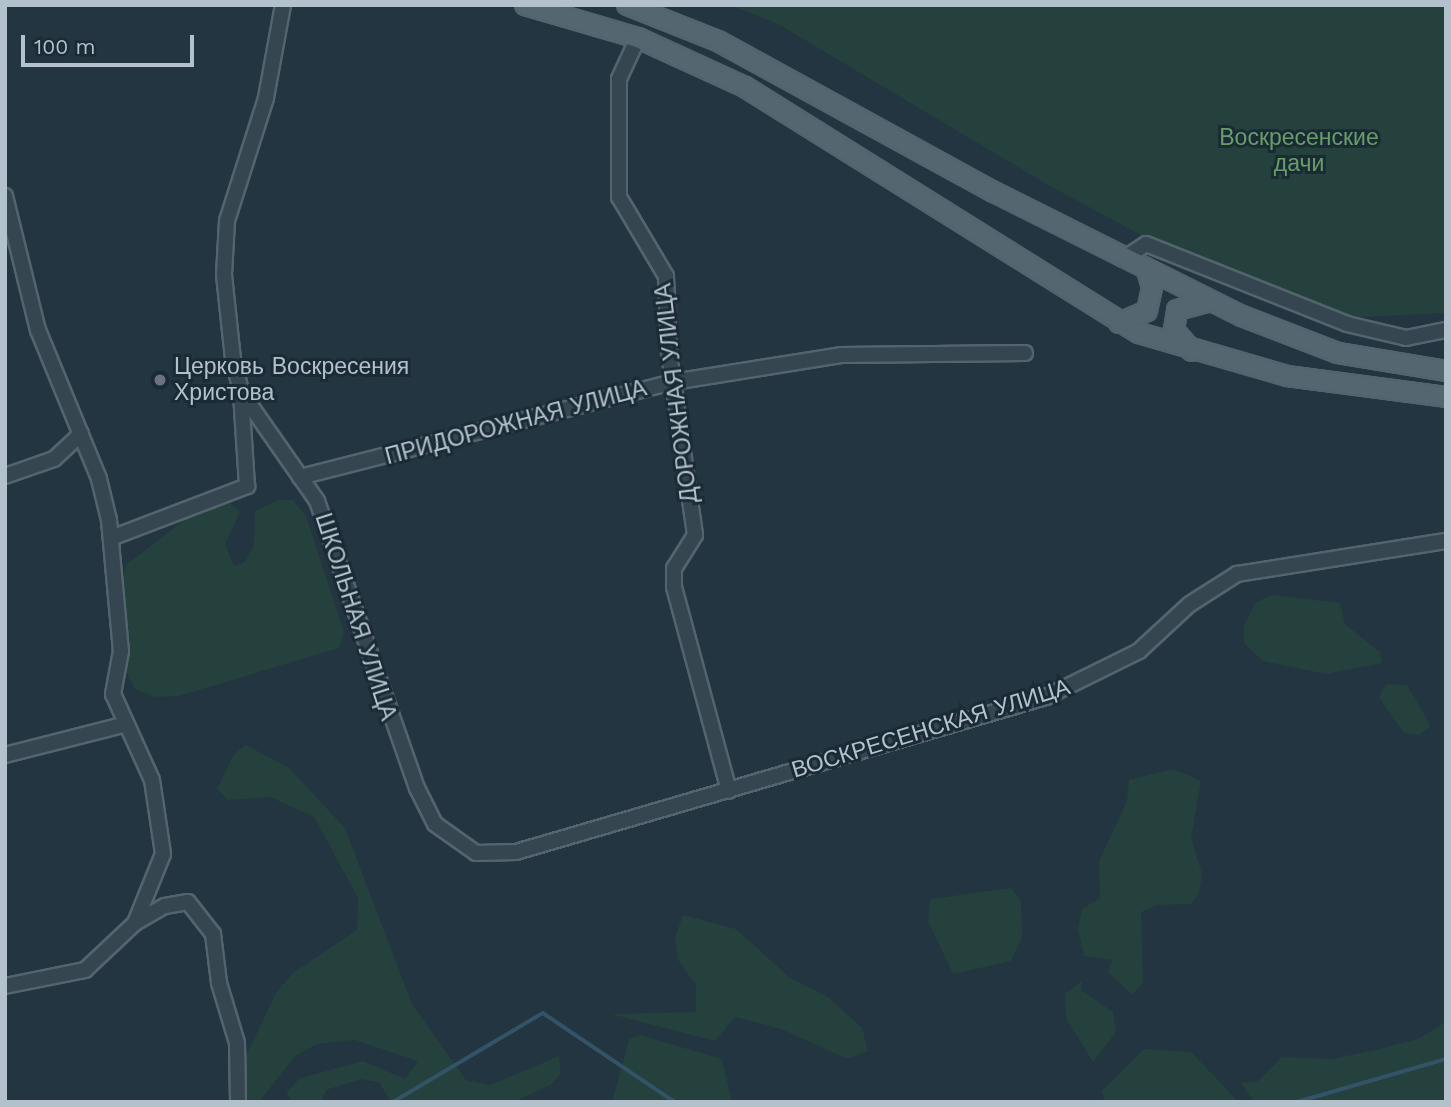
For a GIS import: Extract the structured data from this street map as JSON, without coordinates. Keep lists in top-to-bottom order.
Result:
{
  "streets": {
    "street": [
      "ДОРОЖНАЯ УЛИЦА",
      "ПРИДОРОЖНАЯ УЛИЦА",
      "ШКОЛЬНАЯ УЛИЦА",
      "ВОСКРЕСЕНСКАЯ УЛИЦА"
    ]
  },
  "crossings": [
    ["ДОРОЖНАЯ УЛИЦА", "ПРИДОРОЖНАЯ УЛИЦА"],
    ["ДОРОЖНАЯ УЛИЦА", "ВОСКРЕСЕНСКАЯ УЛИЦА"],
    ["ПРИДОРОЖНАЯ УЛИЦА", "ШКОЛЬНАЯ УЛИЦА"],
    ["ШКОЛЬНАЯ УЛИЦА", "ВОСКРЕСЕНСКАЯ УЛИЦА"]
  ],
  "parks": ["Воскресенские дачи"],
  "places": ["Церковь Воскресения Христова"],
  "scale_bar": "100 m"
}
